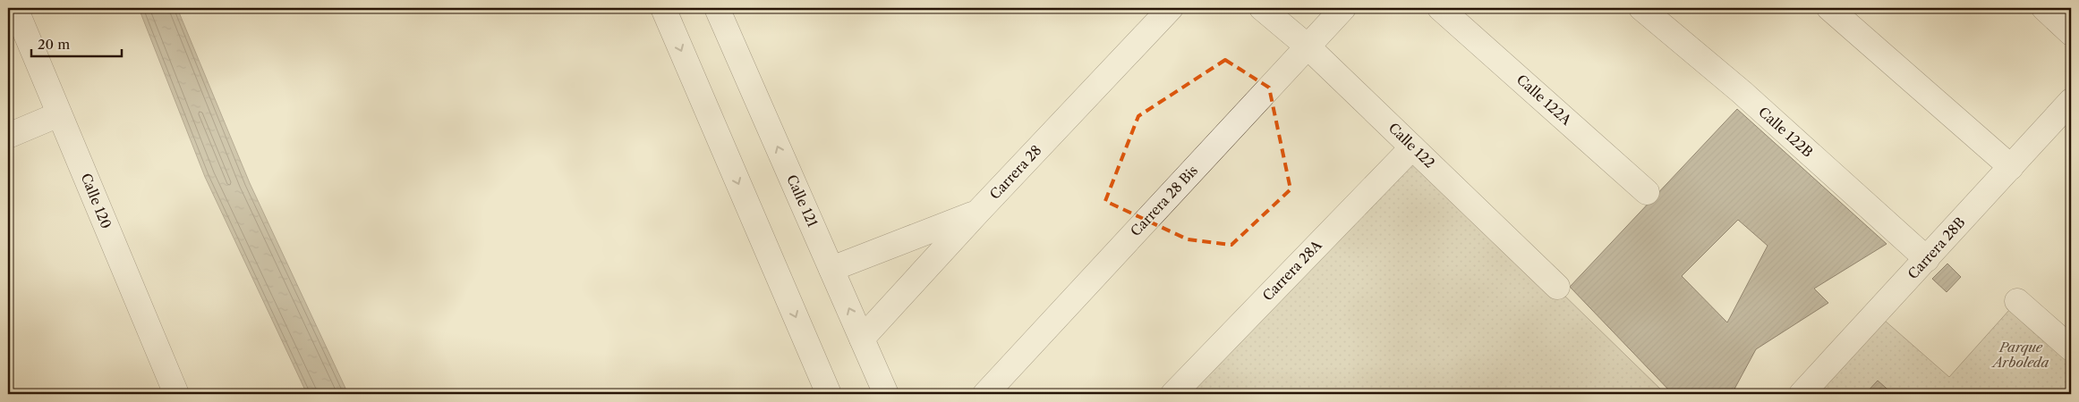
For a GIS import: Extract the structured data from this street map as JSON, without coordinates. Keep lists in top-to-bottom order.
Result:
{
  "streets": {
    "street": [
      "Calle 122A",
      "Calle 122B",
      "Calle 122",
      "Carrera 28",
      "Calle 120",
      "Calle 121",
      "Carrera 28 Bis",
      "Carrera 28B",
      "Carrera 28A"
    ]
  },
  "crossings": [
    ["Calle 122B", "Carrera 28B"],
    ["Calle 122", "Carrera 28 Bis"],
    ["Calle 122", "Carrera 28A"],
    ["Carrera 28", "Calle 121"]
  ],
  "parks": ["Parque Arboleda"],
  "scale_bar": "20 m"
}
